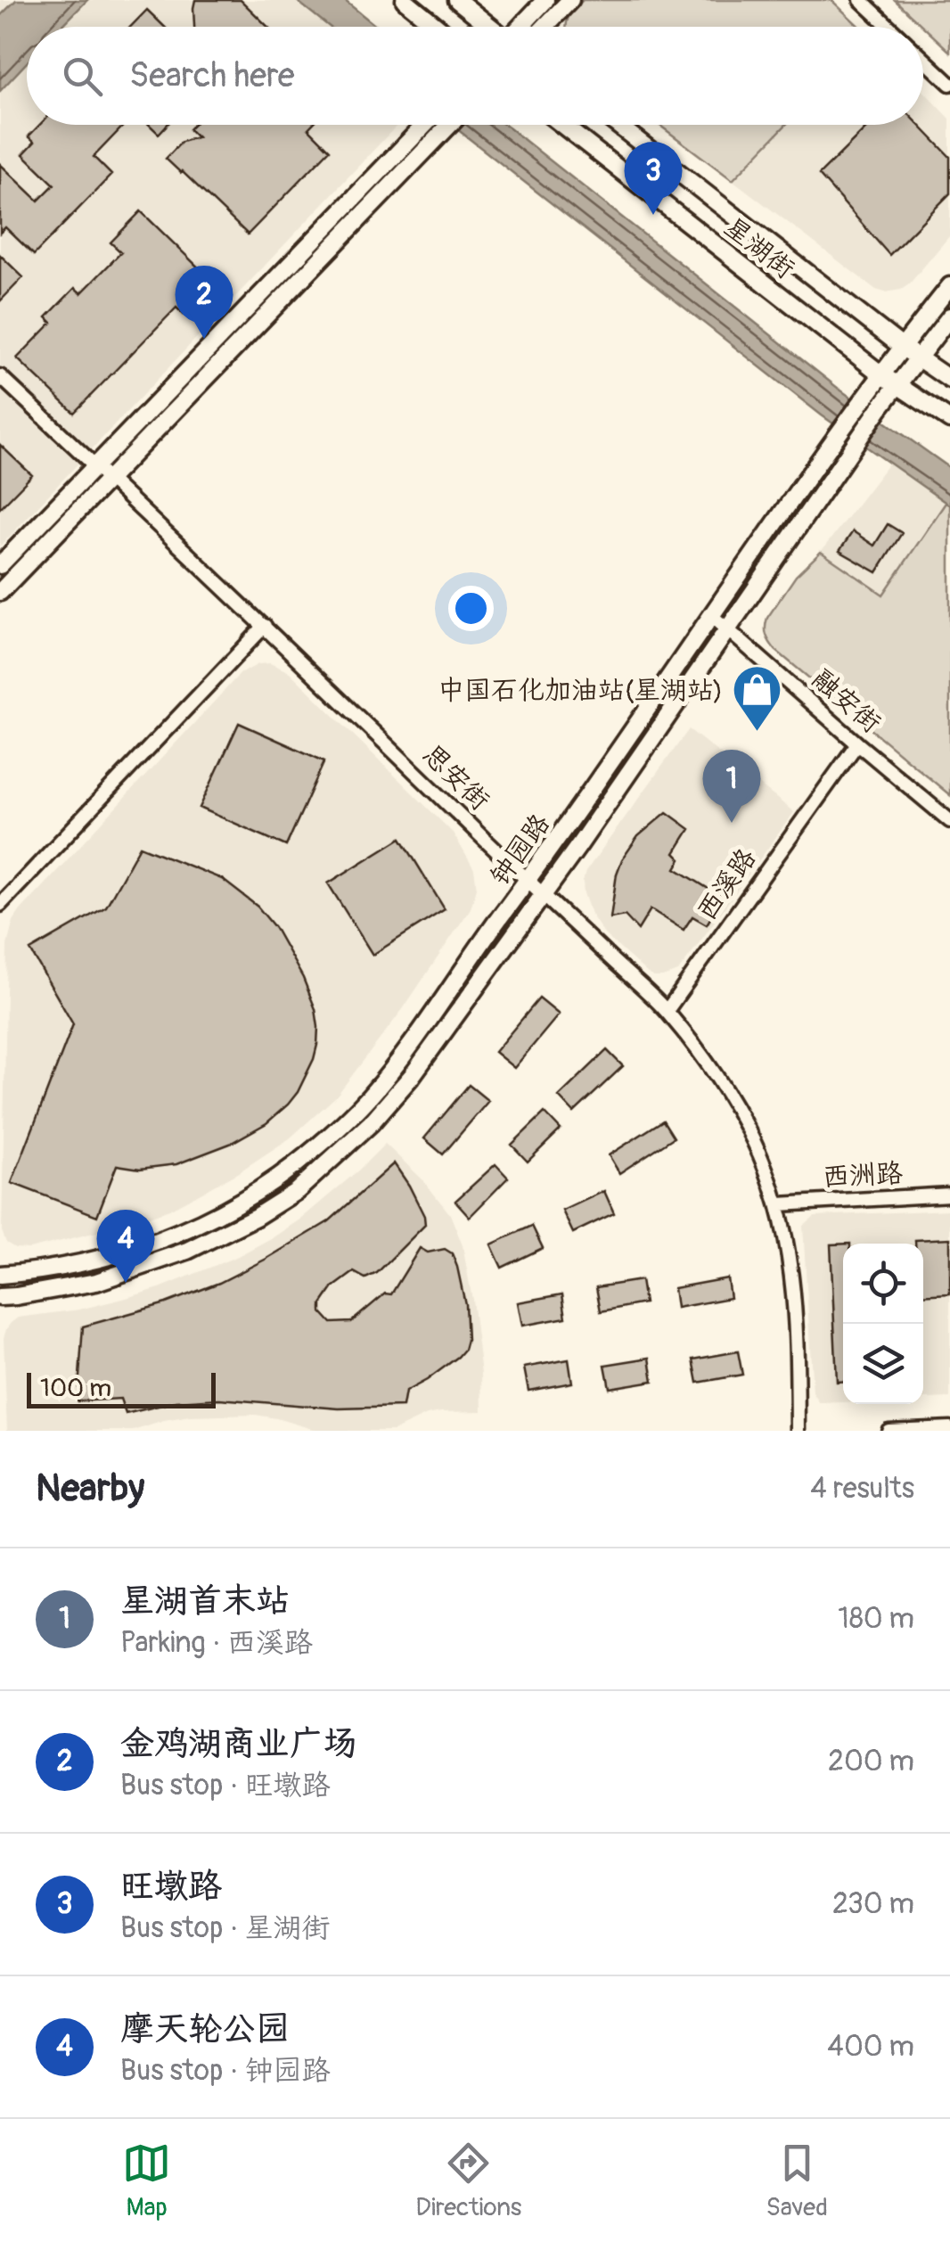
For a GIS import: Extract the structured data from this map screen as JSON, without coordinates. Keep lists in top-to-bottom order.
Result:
{
  "streets": {
    "main road": ["星湖街", "钟园路"],
    "street": [
      "融安街",
      "思安街",
      "西溪路",
      "西洲路"
    ]
  },
  "crossings": [
    ["星湖街", "钟园路"],
    ["融安街", "钟园路"],
    ["融安街", "西溪路"],
    ["思安街", "钟园路"],
    ["思安街", "西溪路"],
    ["思安街", "西洲路"]
  ],
  "places": {
    "shop": ["中国石化加油站(星湖站)"]
  },
  "scale_bar": "100 m",
  "page": {
    "search": "Search here",
    "pins": [
      "3",
      "2",
      "1",
      "4"
    ],
    "scale": "100 m",
    "heading": ["Nearby", "4 results"],
    "list": [
      {
        "mark": "1",
        "name": "星湖首末站",
        "note": "Parking · 西溪路",
        "value": "180 m"
      },
      {
        "mark": "2",
        "name": "金鸡湖商业广场",
        "note": "Bus stop · 旺墩路",
        "value": "200 m"
      },
      {
        "mark": "3",
        "name": "旺墩路",
        "note": "Bus stop · 星湖街",
        "value": "230 m"
      },
      {
        "mark": "4",
        "name": "摩天轮公园",
        "note": "Bus stop · 钟园路",
        "value": "400 m"
      }
    ],
    "nav": ["Map", "Directions", "Saved"]
  }
}
